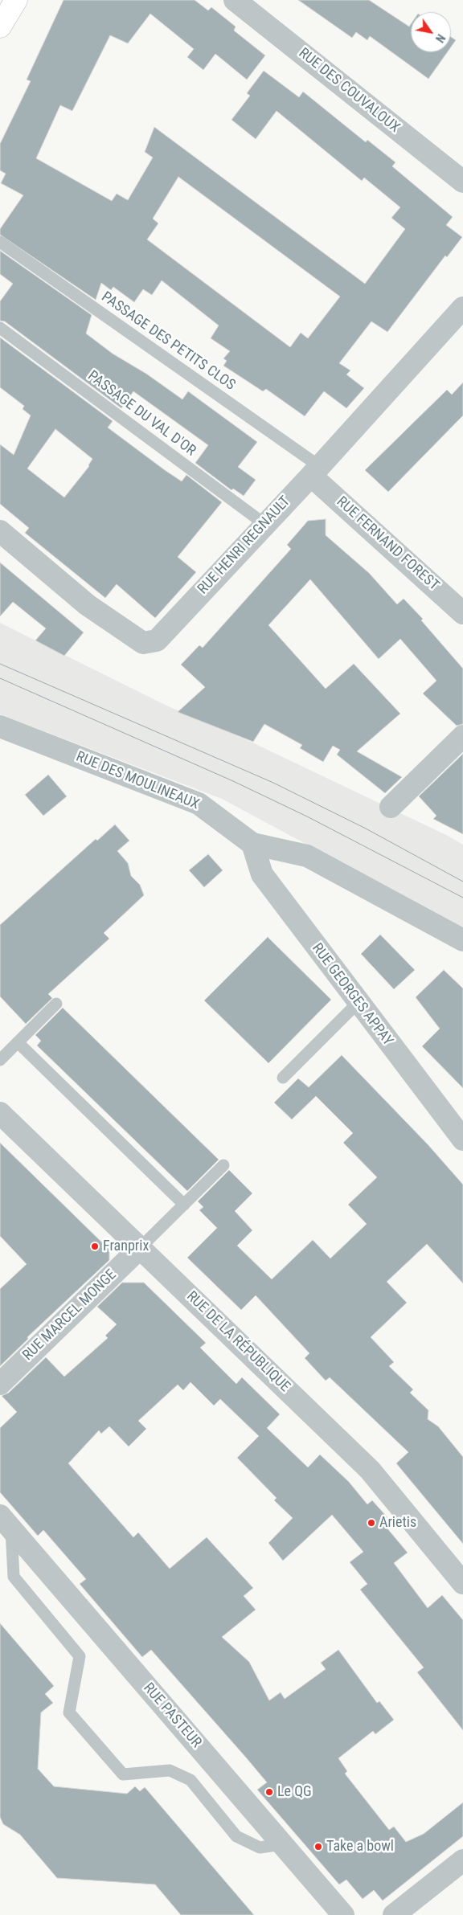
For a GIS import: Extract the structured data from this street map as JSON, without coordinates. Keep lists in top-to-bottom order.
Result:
{
  "streets": {
    "street": [
      "RUE DES COUVALOUX",
      "RUE FERNAND FOREST",
      "RUE HENRI REGNAULT",
      "RUE DES MOULINEAUX",
      "RUE GEORGES APPAY",
      "RUE MARCEL MONGE",
      "RUE DE LA RÉPUBLIQUE",
      "RUE PASTEUR"
    ],
    "lane": ["PASSAGE DES PETITS CLOS", "PASSAGE DU VAL D'OR"]
  },
  "crossings": [
    ["PASSAGE DES PETITS CLOS", "RUE FERNAND FOREST"],
    ["PASSAGE DES PETITS CLOS", "RUE HENRI REGNAULT"],
    ["PASSAGE DU VAL D'OR", "RUE HENRI REGNAULT"],
    ["RUE FERNAND FOREST", "RUE HENRI REGNAULT"],
    ["RUE DES MOULINEAUX", "RUE GEORGES APPAY"],
    ["RUE MARCEL MONGE", "RUE DE LA RÉPUBLIQUE"]
  ],
  "places": [
    "Franprix",
    "Arietis",
    "Le QG",
    "Take a bowl"
  ],
  "north": "bottom right"
}
